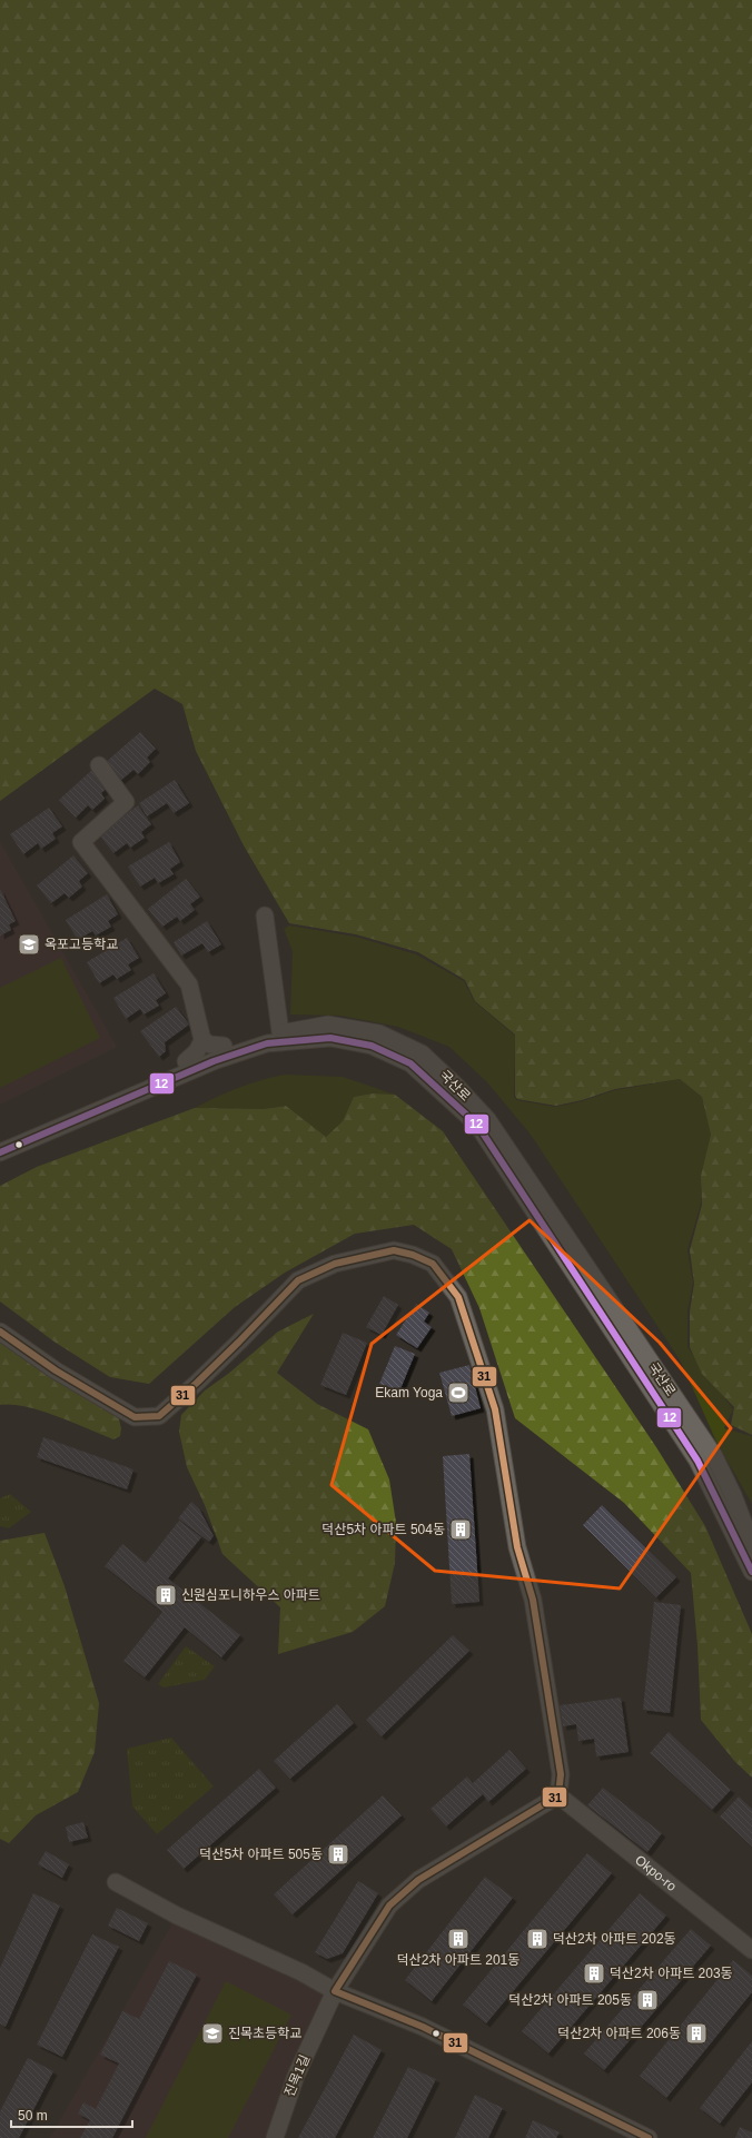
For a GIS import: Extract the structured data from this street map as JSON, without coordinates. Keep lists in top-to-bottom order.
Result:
{
  "streets": {
    "street": ["국산로", "Okpo-ro", "진목1길"]
  },
  "crossings": [
    ["Okpo-ro", "진목1길"]
  ],
  "places": {
    "school or university": ["옥포고등학교", "진목초등학교"],
    "sports": ["Ekam Yoga"],
    "building": [
      "덕산5차 아파트 504동",
      "신원심포니하우스 아파트",
      "덕산5차 아파트 505동",
      "덕산2차 아파트 201동",
      "덕산2차 아파트 202동",
      "덕산2차 아파트 203동",
      "덕산2차 아파트 205동",
      "덕산2차 아파트 206동"
    ]
  },
  "lines": ["transit line 12", "transit line 31"],
  "scale_bar": "50 m"
}
